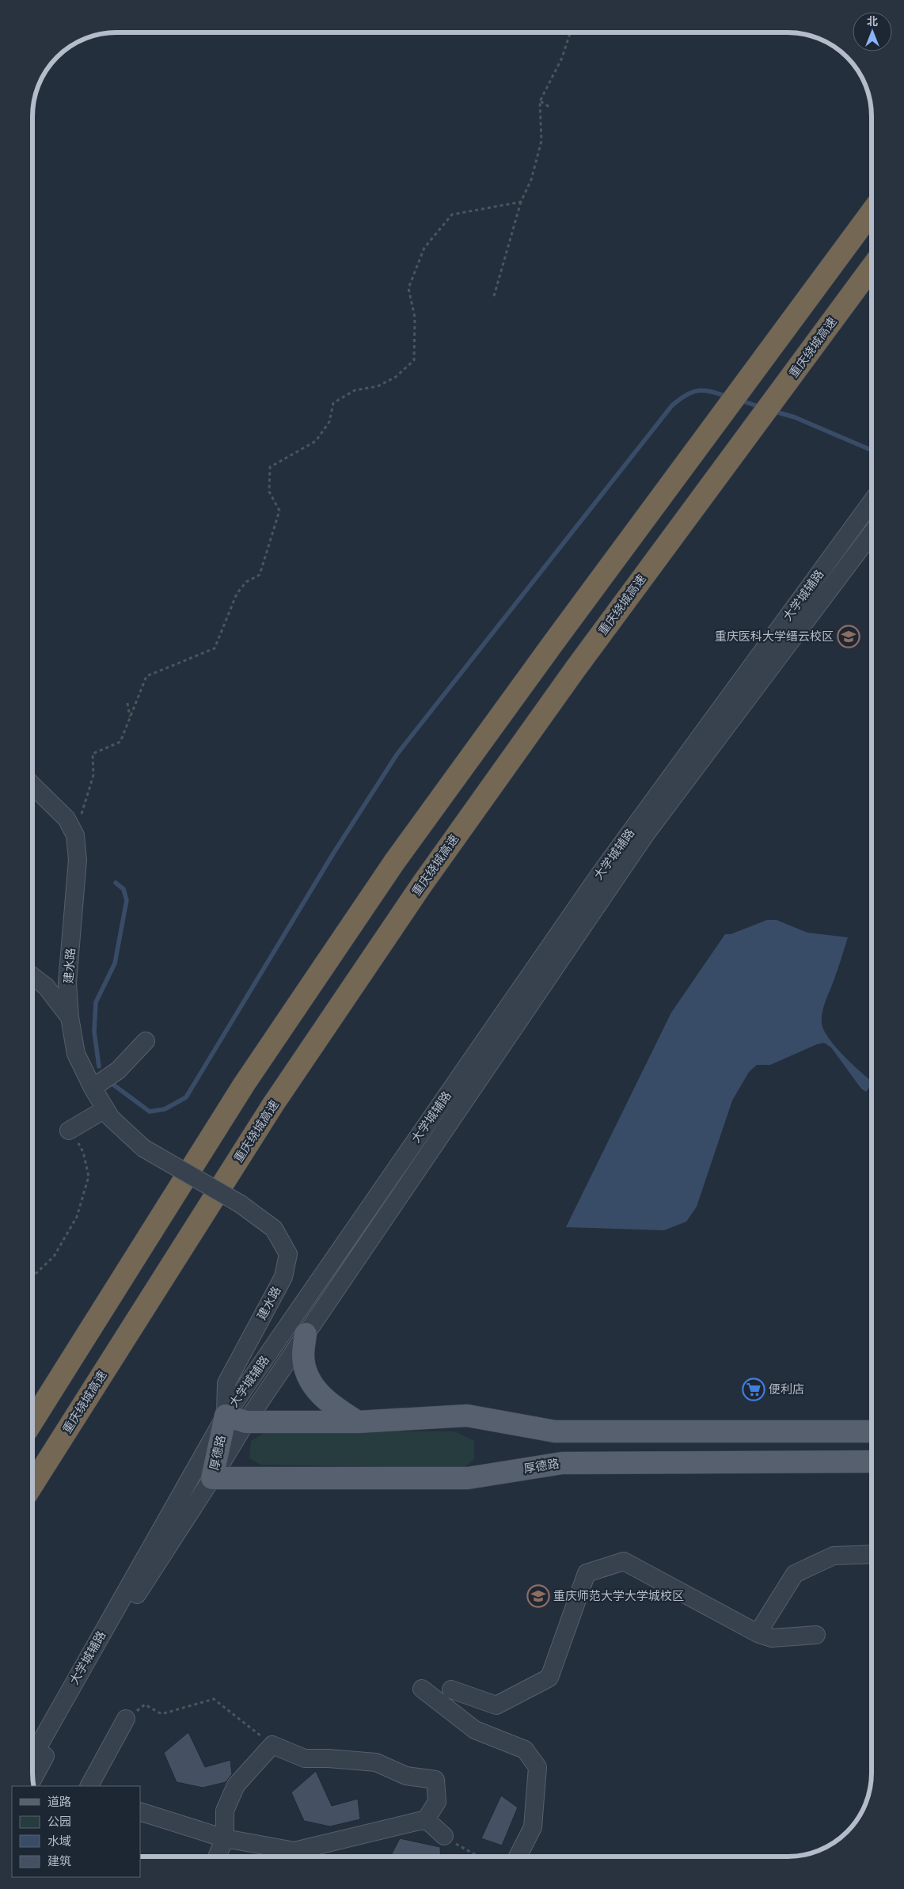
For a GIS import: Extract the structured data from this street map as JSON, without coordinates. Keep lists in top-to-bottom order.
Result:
{
  "streets": {
    "highway": ["重庆绕城高速"],
    "main road": ["厚德路"],
    "street": ["大学城辅路", "建水路"]
  },
  "crossings": [
    ["大学城辅路", "建水路"],
    ["大学城辅路", "厚德路"],
    ["建水路", "厚德路"]
  ],
  "places": {
    "school or university": ["重庆医科大学缙云校区", "重庆师范大学大学城校区"],
    "supermarket": ["便利店"]
  },
  "legend": [
    "道路",
    "公园",
    "水域",
    "建筑"
  ],
  "north": "top"
}
